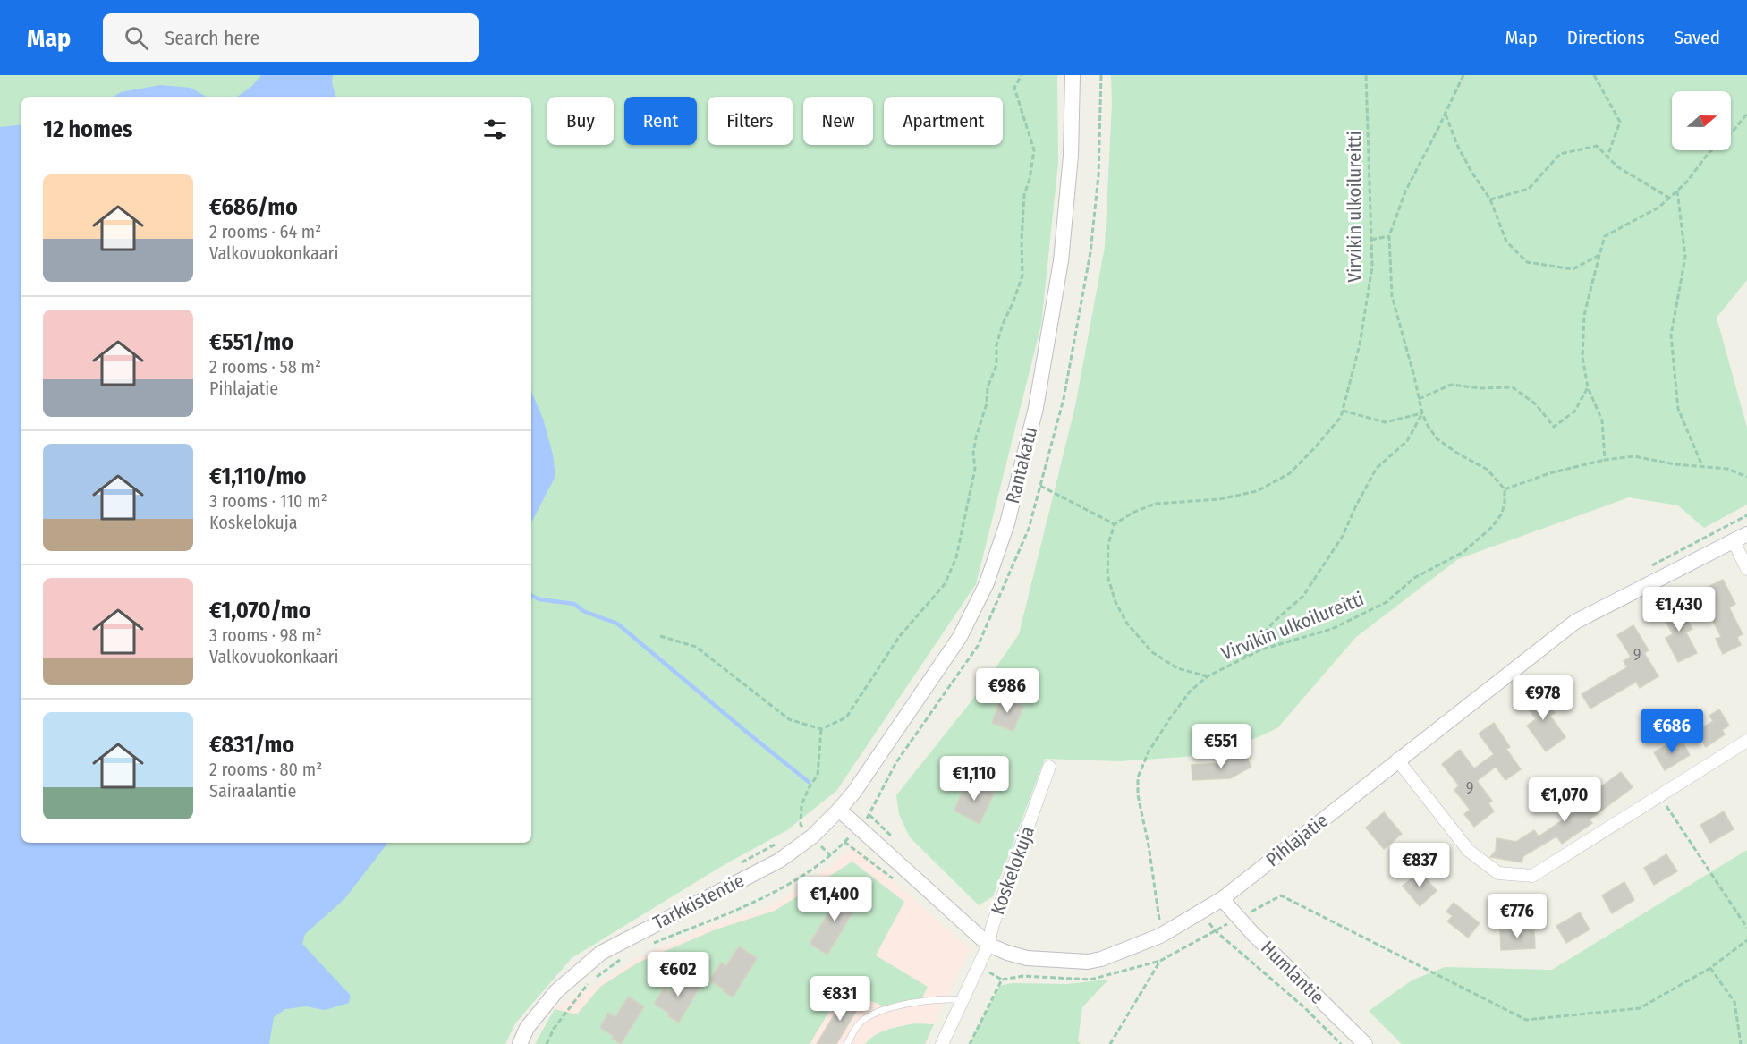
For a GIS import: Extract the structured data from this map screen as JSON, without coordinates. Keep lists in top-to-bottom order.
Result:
{
  "streets": {
    "street": [
      "Rantakatu",
      "Pihlajatie",
      "Koskelokuja",
      "Tarkkistentie",
      "Humlantie"
    ],
    "path": ["Virvikin ulkoilureitti"]
  },
  "crossings": [
    ["Rantakatu", "Pihlajatie"],
    ["Rantakatu", "Tarkkistentie"],
    ["Pihlajatie", "Koskelokuja"],
    ["Pihlajatie", "Tarkkistentie"],
    ["Pihlajatie", "Humlantie"]
  ],
  "house_numbers": ["9", "9"],
  "north": "right",
  "page": {
    "header": "Map",
    "search": "Search here",
    "nav": ["Map", "Directions", "Saved"],
    "chip": [
      "Buy",
      "Rent",
      "Filters",
      "New",
      "Apartment"
    ],
    "heading": "12 homes",
    "list": [
      {
        "name": "€686/mo",
        "note": "2 rooms · 64 m² · Valkovuokonkaari"
      },
      {
        "name": "€551/mo",
        "note": "2 rooms · 58 m² · Pihlajatie"
      },
      {
        "name": "€1,110/mo",
        "note": "3 rooms · 110 m² · Koskelokuja"
      },
      {
        "name": "€1,070/mo",
        "note": "3 rooms · 98 m² · Valkovuokonkaari"
      },
      {
        "name": "€831/mo",
        "note": "2 rooms · 80 m² · Sairaalantie"
      }
    ],
    "price": [
      "€1,430",
      "€986",
      "€978",
      "€686",
      "€551",
      "€1,110",
      "€1,070",
      "€837",
      "€1,400",
      "€776",
      "€602",
      "€831"
    ]
  }
}
